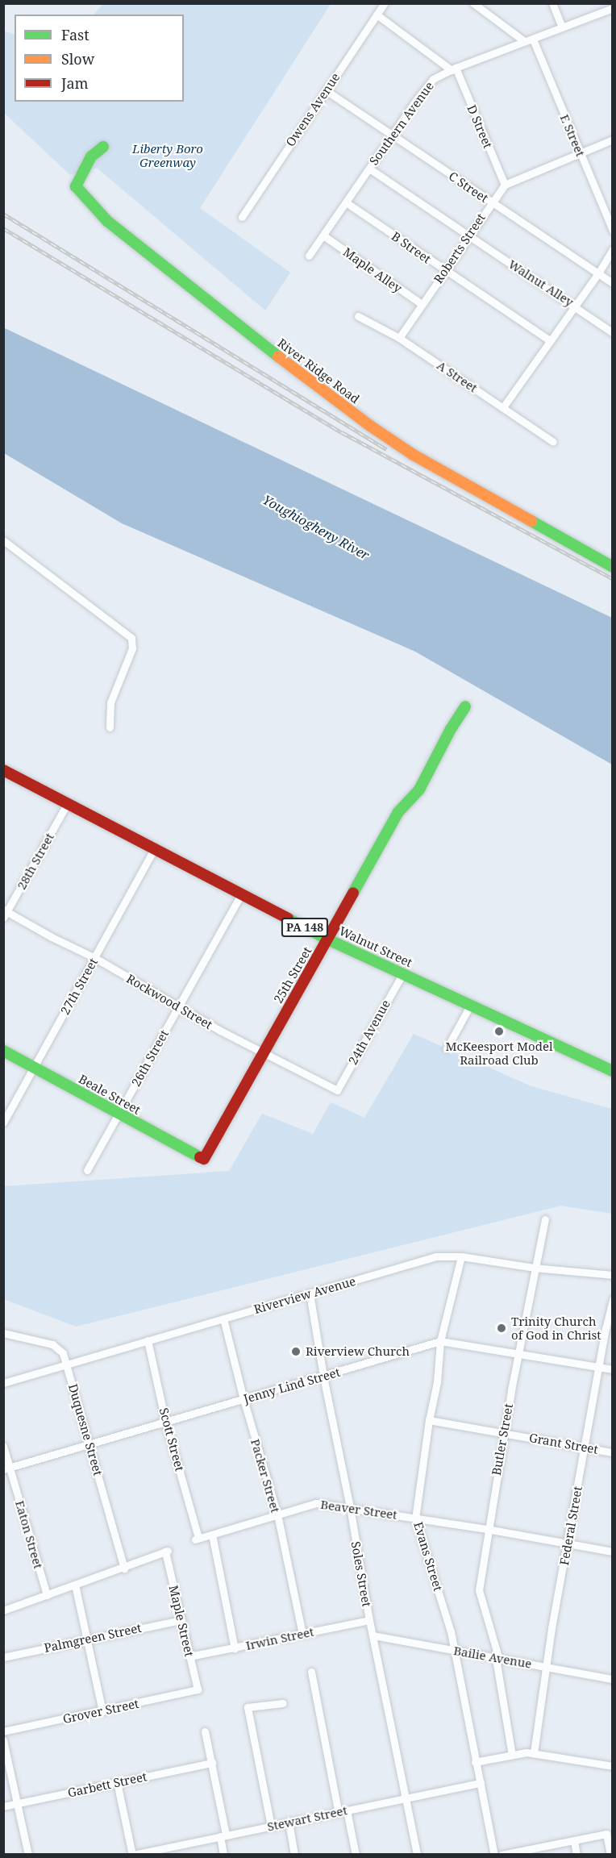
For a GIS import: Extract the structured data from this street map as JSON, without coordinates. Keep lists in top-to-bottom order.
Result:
{
  "streets": {
    "street": [
      "Owens Avenue",
      "Southern Avenue",
      "D Street",
      "E Street",
      "C Street",
      "B Street",
      "Roberts Street",
      "Maple Alley",
      "Walnut Alley",
      "River Ridge Road",
      "A Street",
      "28th Street",
      "PA 148",
      "Walnut Street",
      "25th Street",
      "27th Street",
      "Rockwood Street",
      "24th Avenue",
      "26th Street",
      "Beale Street",
      "Riverview Avenue",
      "Jenny Lind Street",
      "Duquesne Street",
      "Scott Street",
      "Butler Street",
      "Grant Street",
      "Packer Street",
      "Beaver Street",
      "Federal Street",
      "Eaton Street",
      "Evans Street",
      "Soles Street",
      "Maple Street",
      "Palmgreen Street",
      "Irwin Street",
      "Bailie Avenue",
      "Grover Street",
      "Garbett Street",
      "Stewart Street"
    ]
  },
  "crossings": [
    ["Owens Avenue", "C Street"],
    ["Southern Avenue", "D Street"],
    ["Southern Avenue", "E Street"],
    ["Southern Avenue", "C Street"],
    ["Southern Avenue", "B Street"],
    ["Southern Avenue", "Maple Alley"],
    ["D Street", "Roberts Street"],
    ["E Street", "Roberts Street"],
    ["C Street", "Roberts Street"],
    ["B Street", "Roberts Street"],
    ["Roberts Street", "Maple Alley"],
    ["Roberts Street", "Walnut Alley"],
    ["Roberts Street", "A Street"],
    ["28th Street", "Walnut Street"],
    ["28th Street", "Rockwood Street"],
    ["Walnut Street", "25th Street"],
    ["Walnut Street", "27th Street"],
    ["Walnut Street", "24th Avenue"],
    ["Walnut Street", "26th Street"],
    ["25th Street", "Rockwood Street"],
    ["25th Street", "Beale Street"],
    ["27th Street", "Rockwood Street"],
    ["27th Street", "Beale Street"],
    ["Rockwood Street", "24th Avenue"],
    ["Rockwood Street", "26th Street"],
    ["26th Street", "Beale Street"],
    ["Riverview Avenue", "Duquesne Street"],
    ["Riverview Avenue", "Scott Street"],
    ["Riverview Avenue", "Butler Street"],
    ["Riverview Avenue", "Packer Street"],
    ["Riverview Avenue", "Evans Street"],
    ["Riverview Avenue", "Soles Street"],
    ["Jenny Lind Street", "Duquesne Street"],
    ["Jenny Lind Street", "Scott Street"],
    ["Jenny Lind Street", "Butler Street"],
    ["Jenny Lind Street", "Packer Street"],
    ["Jenny Lind Street", "Federal Street"],
    ["Jenny Lind Street", "Eaton Street"],
    ["Jenny Lind Street", "Evans Street"],
    ["Jenny Lind Street", "Soles Street"],
    ["Duquesne Street", "Maple Street"],
    ["Scott Street", "Beaver Street"],
    ["Butler Street", "Grant Street"],
    ["Butler Street", "Beaver Street"],
    ["Butler Street", "Bailie Avenue"],
    ["Grant Street", "Federal Street"],
    ["Grant Street", "Evans Street"],
    ["Packer Street", "Beaver Street"],
    ["Packer Street", "Irwin Street"],
    ["Beaver Street", "Federal Street"],
    ["Beaver Street", "Evans Street"],
    ["Beaver Street", "Soles Street"],
    ["Federal Street", "Bailie Avenue"],
    ["Evans Street", "Bailie Avenue"],
    ["Evans Street", "Stewart Street"],
    ["Soles Street", "Irwin Street"],
    ["Soles Street", "Bailie Avenue"],
    ["Soles Street", "Stewart Street"],
    ["Maple Street", "Palmgreen Street"],
    ["Maple Street", "Irwin Street"],
    ["Maple Street", "Grover Street"]
  ],
  "water": ["Youghiogheny River"],
  "parks": ["Liberty Boro Greenway"],
  "places": ["McKeesport Model Railroad Club", "Trinity Church of God in Christ", "Riverview Church"],
  "legend": ["Fast", "Slow", "Jam"]
}
